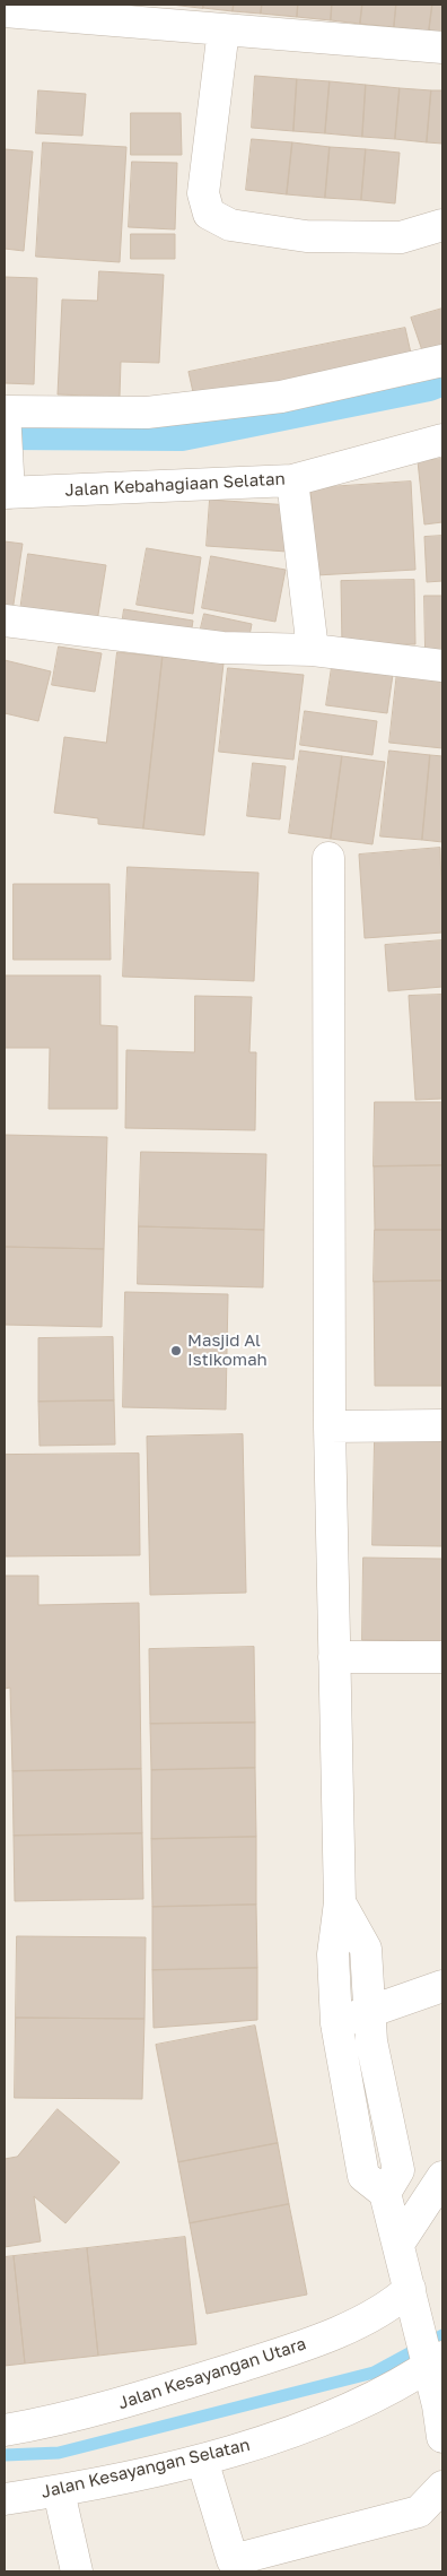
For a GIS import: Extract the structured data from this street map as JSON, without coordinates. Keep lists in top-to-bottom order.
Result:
{
  "streets": {
    "street": ["Jalan Kebahagiaan Selatan", "Jalan Kesayangan Utara", "Jalan Kesayangan Selatan"]
  },
  "places": ["Masjid Al Istikomah"]
}
